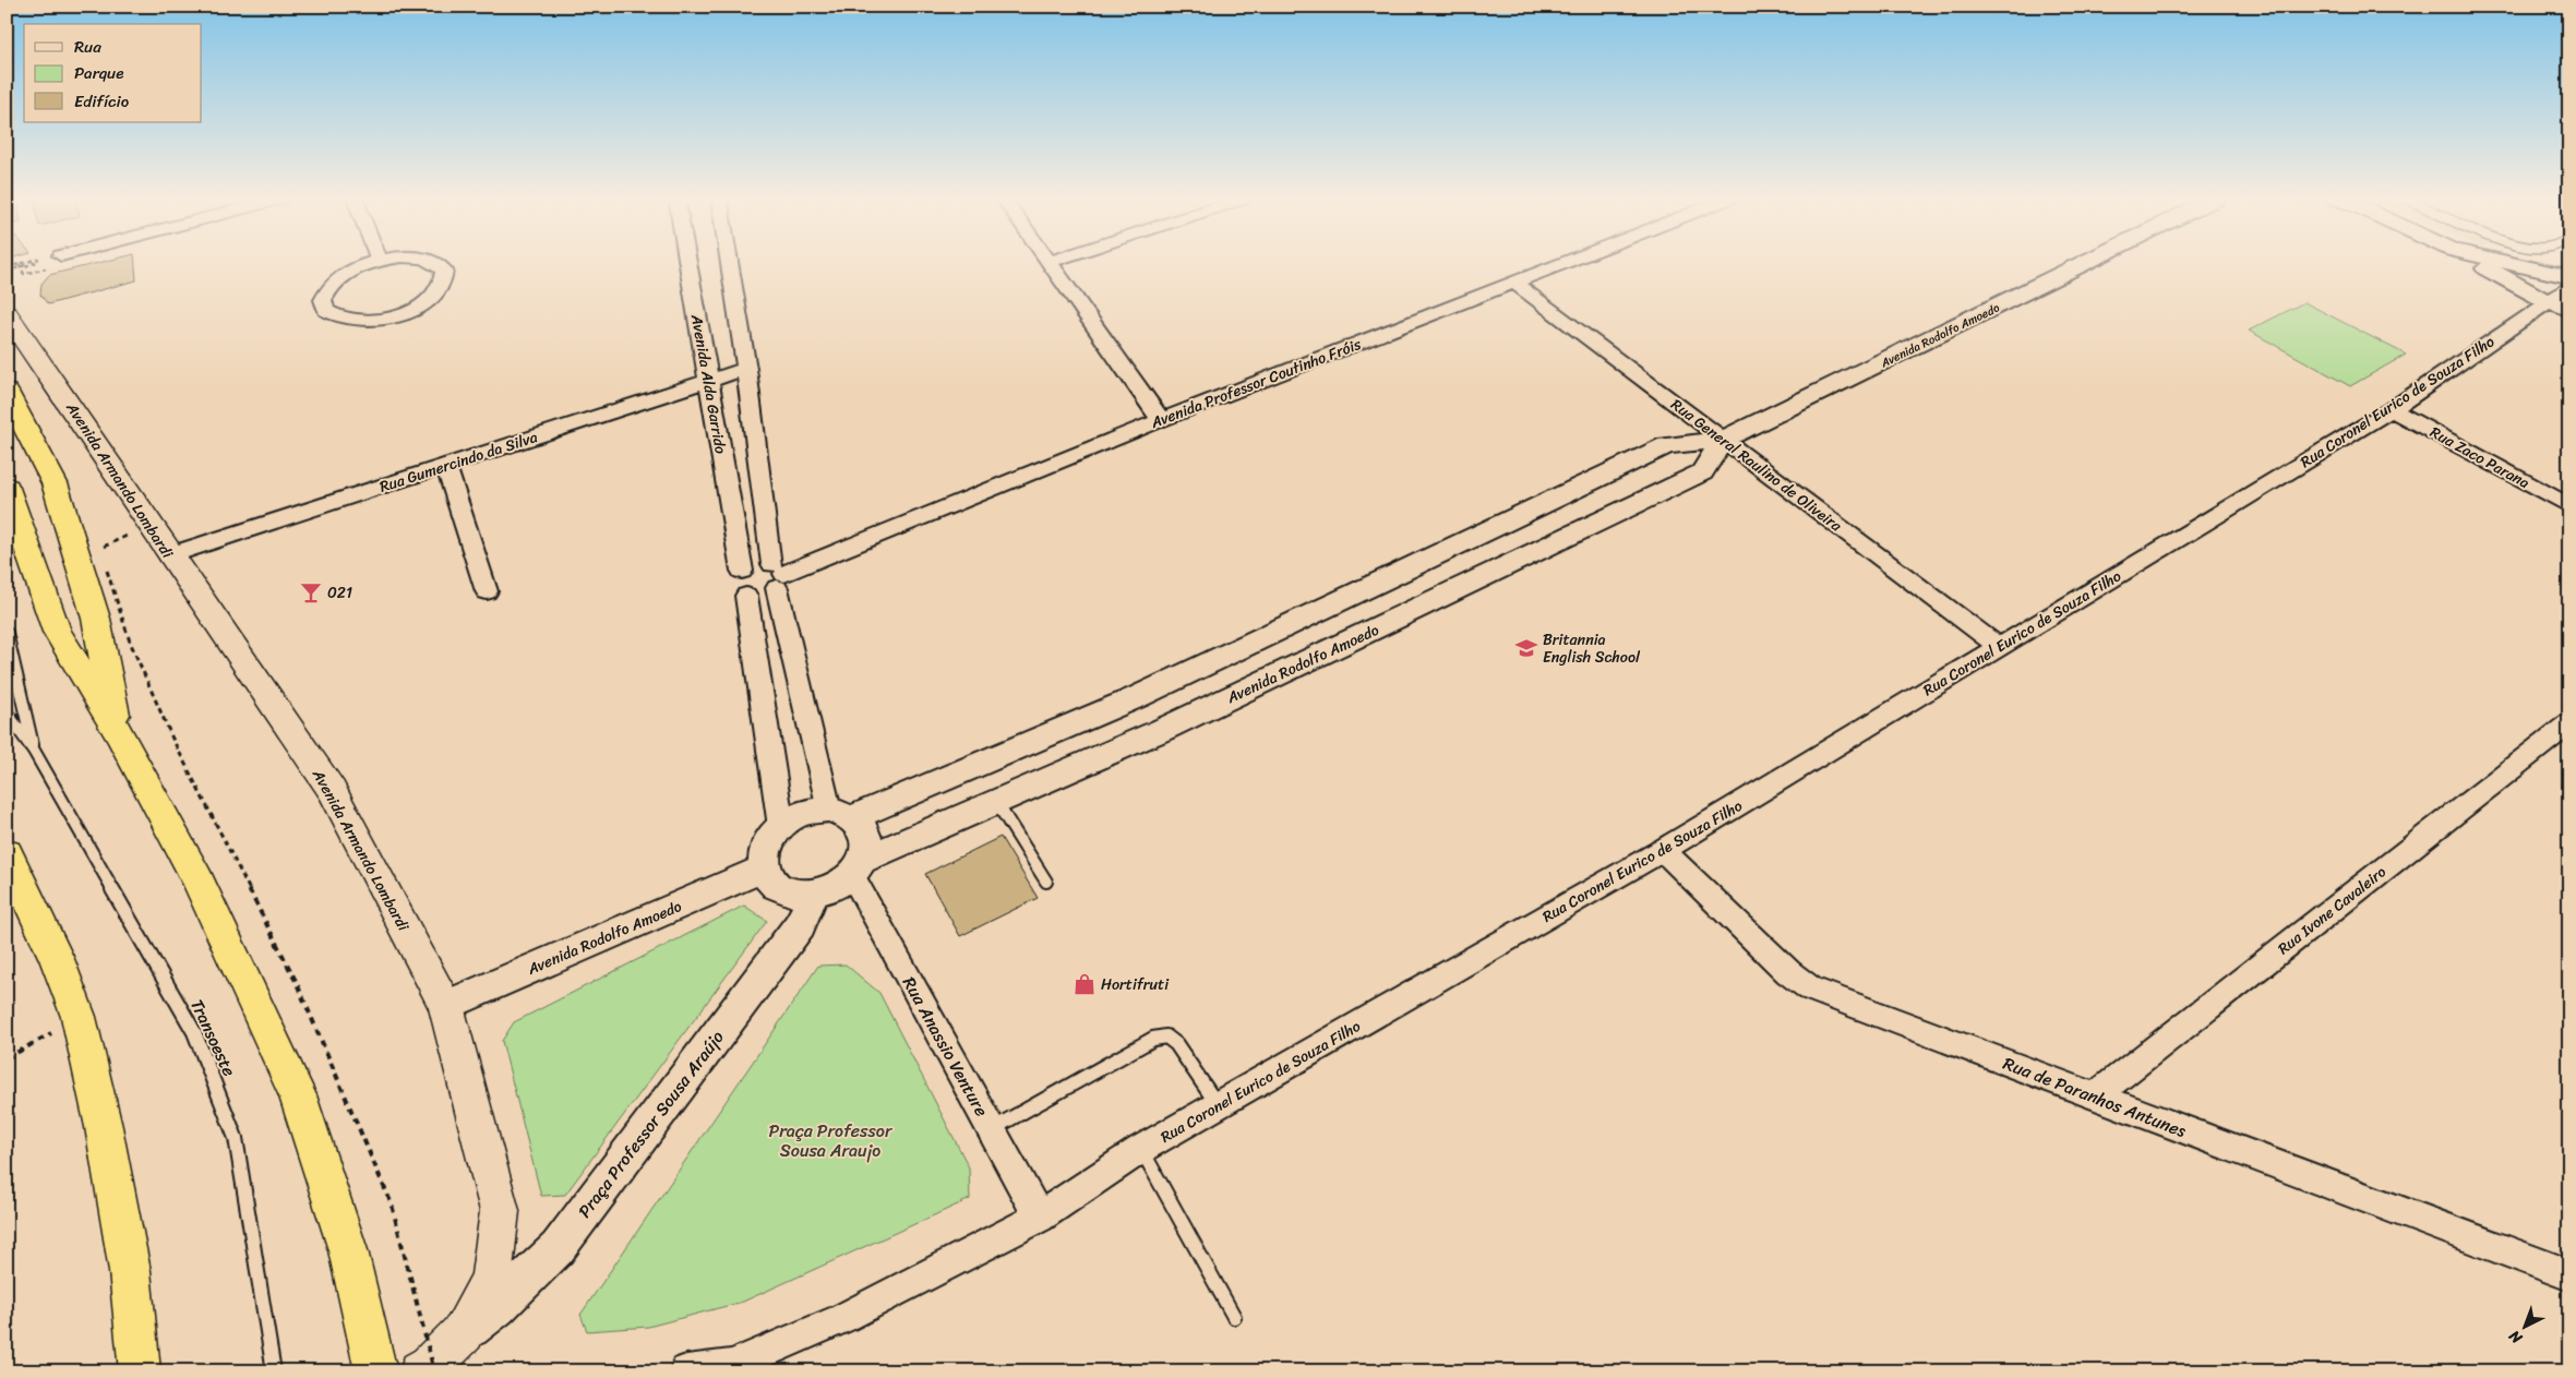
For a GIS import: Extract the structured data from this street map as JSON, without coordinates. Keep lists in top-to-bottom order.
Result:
{
  "streets": {
    "main road": ["Avenida Armando Lombardi"],
    "street": [
      "Avenida Rodolfo Amoedo",
      "Avenida Professor Coutinho Fróis",
      "Avenida Alda Garrido",
      "Rua Coronel Eurico de Souza Filho",
      "Rua Zaco Parana",
      "Rua Gumercindo da Silva",
      "Rua General Raulino de Oliveira",
      "Rua Ivone Cavaleiro",
      "Rua Anassio Venture",
      "Rua de Paranhos Antunes",
      "Praça Professor Sousa Araújo"
    ],
    "lane": ["Transoeste"]
  },
  "crossings": [
    ["Avenida Rodolfo Amoedo", "Rua General Raulino de Oliveira"],
    ["Avenida Rodolfo Amoedo", "Avenida Armando Lombardi"],
    ["Avenida Rodolfo Amoedo", "Rua Anassio Venture"],
    ["Avenida Rodolfo Amoedo", "Praça Professor Sousa Araújo"],
    ["Avenida Professor Coutinho Fróis", "Rua General Raulino de Oliveira"],
    ["Avenida Alda Garrido", "Rua Gumercindo da Silva"],
    ["Rua Coronel Eurico de Souza Filho", "Rua Zaco Parana"],
    ["Rua Coronel Eurico de Souza Filho", "Rua General Raulino de Oliveira"],
    ["Rua Coronel Eurico de Souza Filho", "Rua Anassio Venture"],
    ["Rua Coronel Eurico de Souza Filho", "Rua de Paranhos Antunes"],
    ["Rua Gumercindo da Silva", "Avenida Armando Lombardi"],
    ["Avenida Armando Lombardi", "Praça Professor Sousa Araújo"],
    ["Rua Ivone Cavaleiro", "Rua de Paranhos Antunes"],
    ["Rua Anassio Venture", "Praça Professor Sousa Araújo"]
  ],
  "parks": ["Praça Professor Sousa Araujo"],
  "places": {
    "bar": ["021"],
    "school or university": ["Britannia English School"],
    "shop": ["Hortifruti"]
  },
  "legend": ["Rua", "Parque", "Edifício"],
  "north": "bottom left"
}
